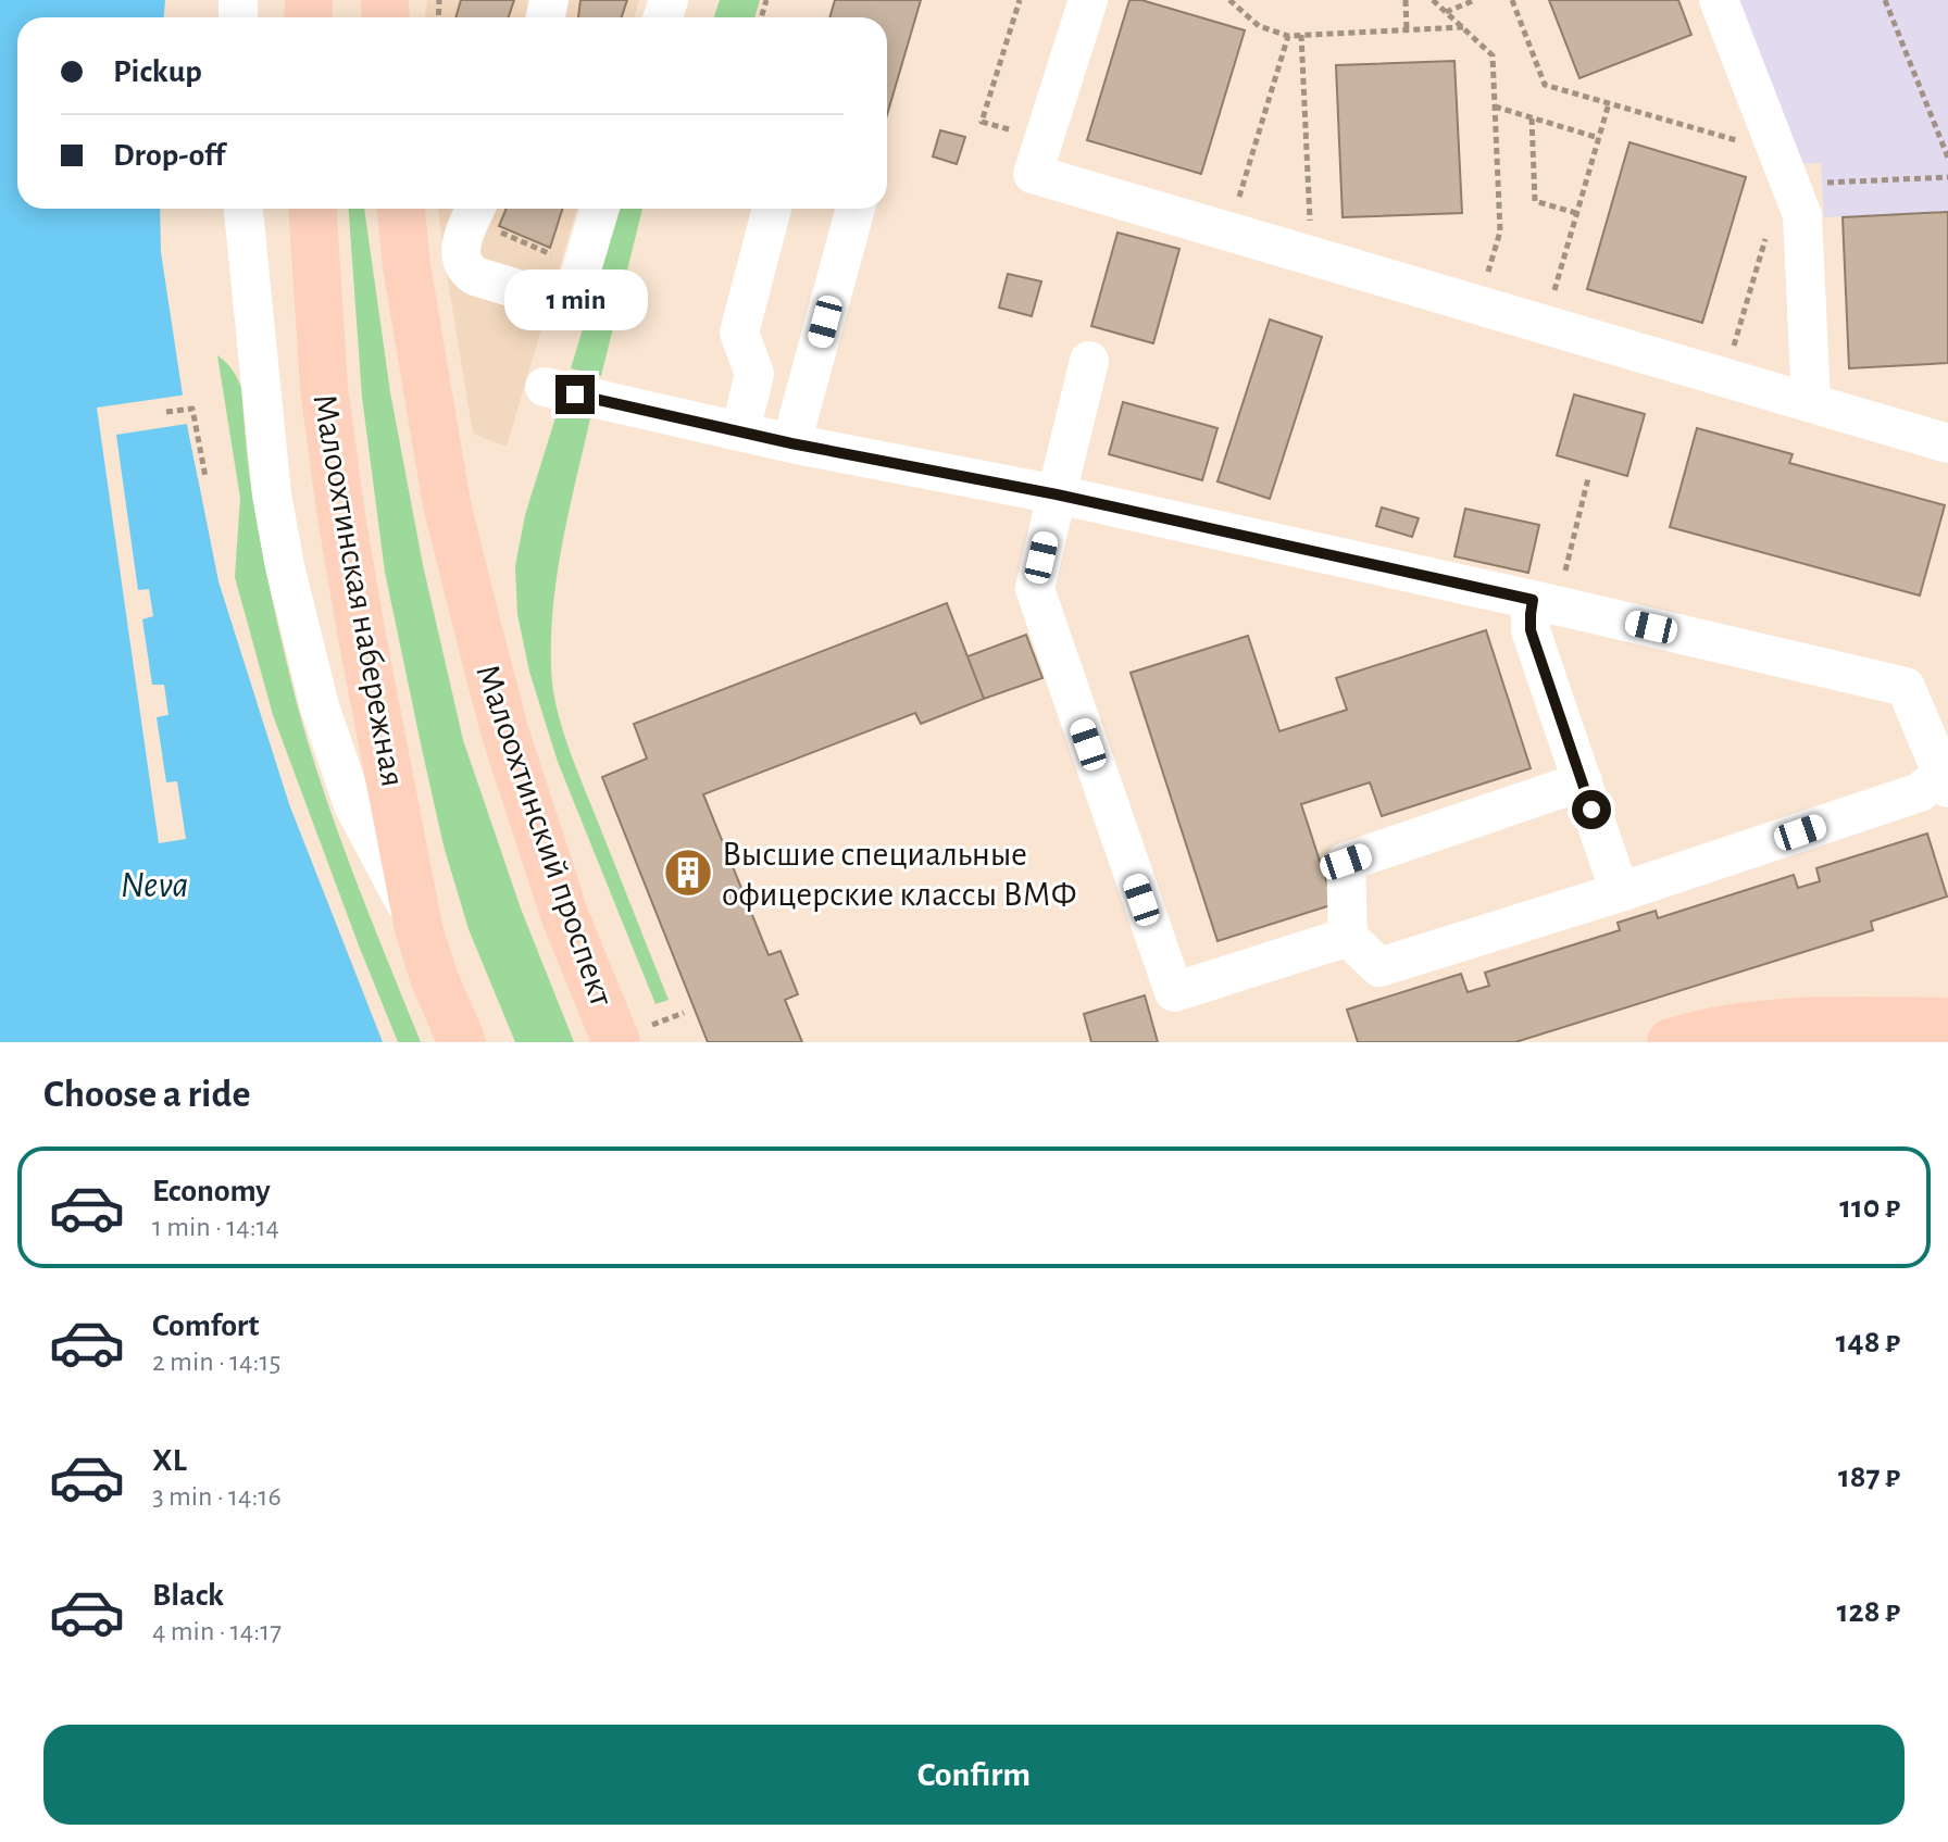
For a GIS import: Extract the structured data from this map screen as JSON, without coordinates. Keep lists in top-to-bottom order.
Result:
{
  "streets": {
    "main road": ["Малоохтинская набережная", "Малоохтинский проспект"]
  },
  "water": ["Neva"],
  "places": {
    "building": ["Высшие специальные офицерские классы ВМФ"]
  },
  "page": {
    "banner": ["Pickup", "Drop-off"],
    "bubble": "1 min",
    "heading": "Choose a ride",
    "list": [
      {
        "name": "Economy",
        "note": "1 min · 14:14",
        "value": "110 ₽"
      },
      {
        "name": "Comfort",
        "note": "2 min · 14:15",
        "value": "148 ₽"
      },
      {
        "name": "XL",
        "note": "3 min · 14:16",
        "value": "187 ₽"
      },
      {
        "name": "Black",
        "note": "4 min · 14:17",
        "value": "128 ₽"
      }
    ],
    "buttons": "Confirm"
  }
}
